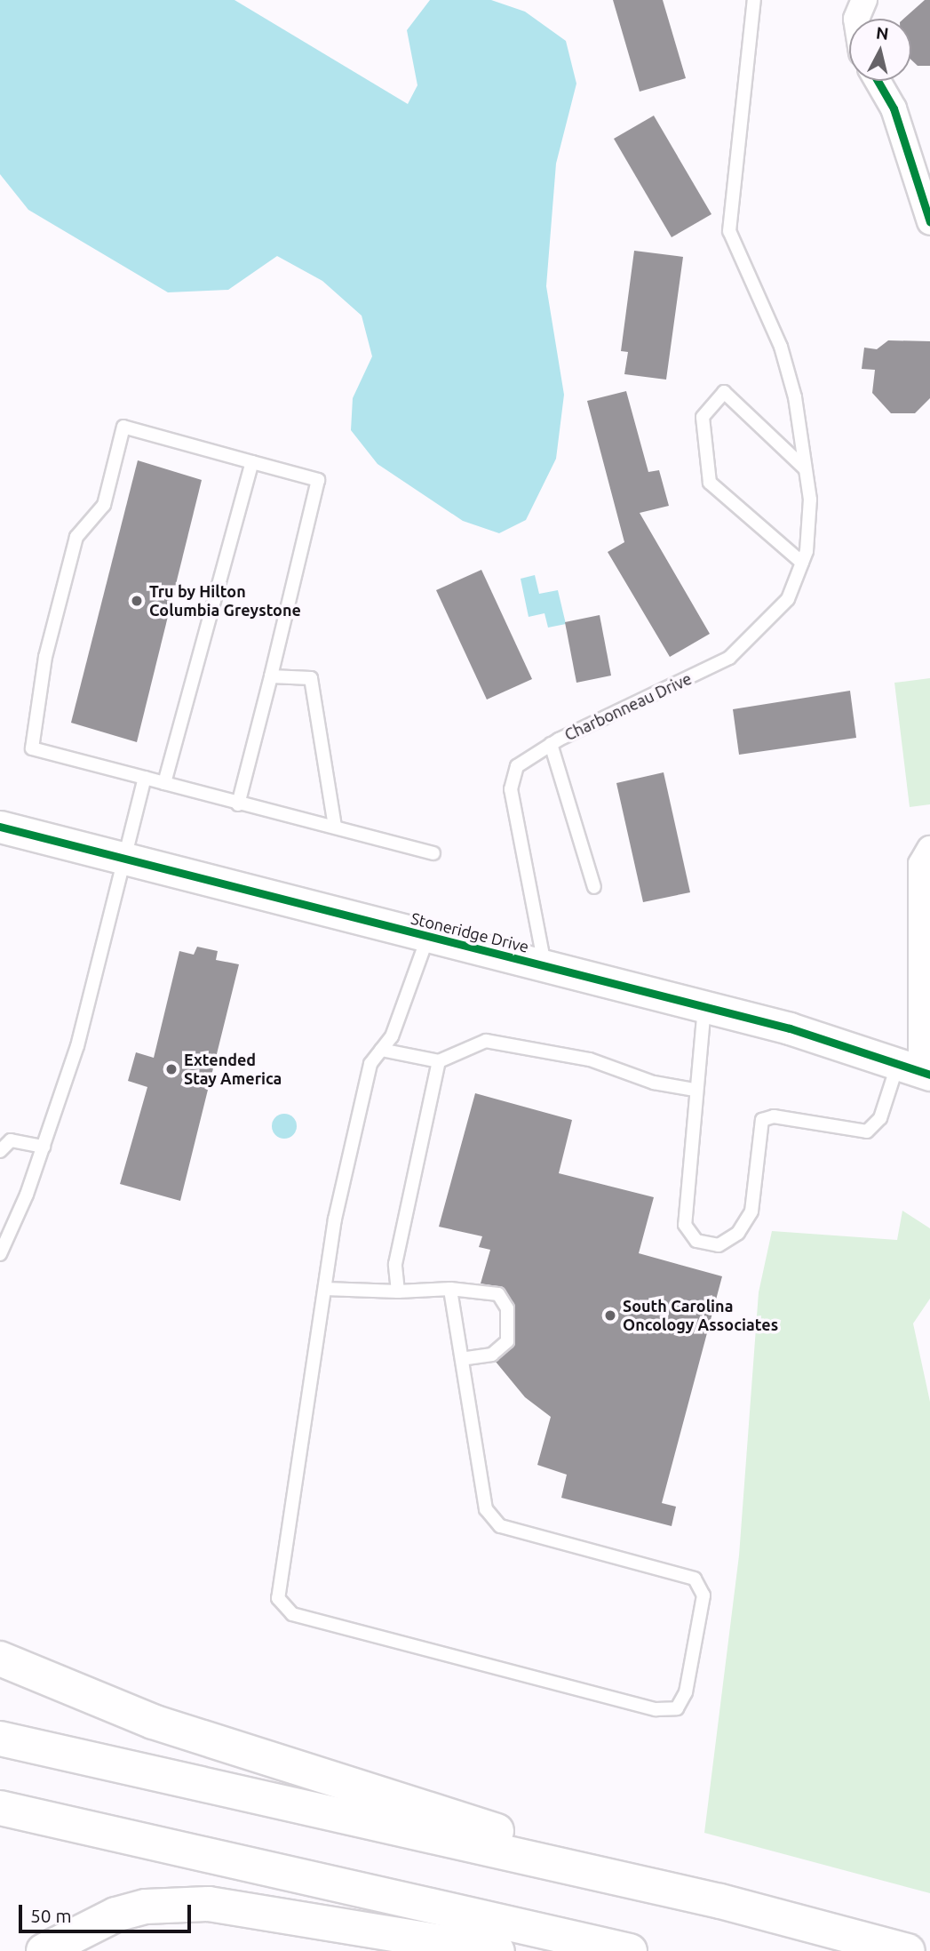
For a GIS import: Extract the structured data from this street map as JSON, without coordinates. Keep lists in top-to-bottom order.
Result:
{
  "streets": {
    "street": ["Stoneridge Drive"],
    "lane": ["Charbonneau Drive"]
  },
  "crossings": [
    ["Charbonneau Drive", "Stoneridge Drive"]
  ],
  "places": ["Tru by Hilton Columbia Greystone", "Extended Stay America", "South Carolina Oncology Associates"],
  "scale_bar": "50 m",
  "north": "top"
}
